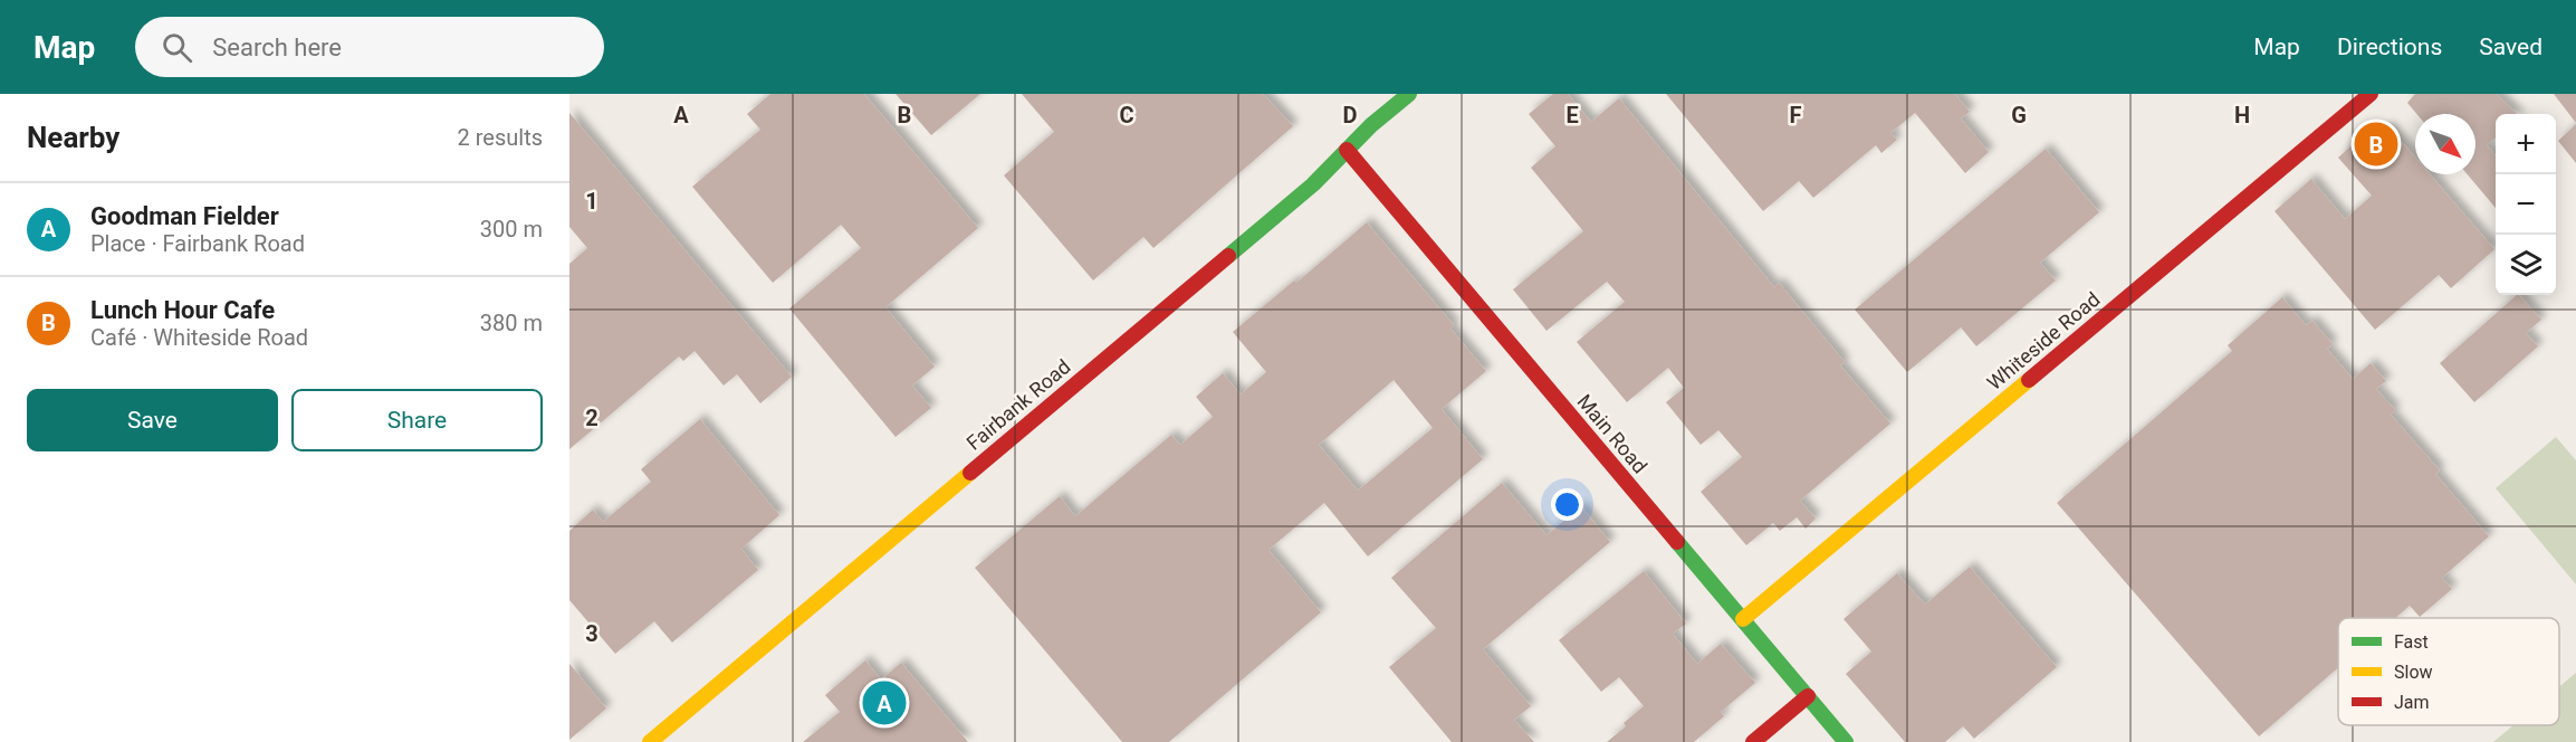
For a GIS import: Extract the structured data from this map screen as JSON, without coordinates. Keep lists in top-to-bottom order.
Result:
{
  "streets": {
    "main road": ["Whiteside Road", "Fairbank Road", "Main Road"]
  },
  "crossings": [
    ["Whiteside Road", "Main Road"],
    ["Fairbank Road", "Main Road"]
  ],
  "legend": ["Fast", "Slow", "Jam"],
  "north": "bottom right",
  "page": {
    "header": "Map",
    "search": "Search here",
    "nav": ["Map", "Directions", "Saved"],
    "heading": ["Nearby", "2 results"],
    "map_buttons": ["+", "−"],
    "pins": ["B", "A"],
    "list": [
      {
        "mark": "A",
        "name": "Goodman Fielder",
        "note": "Place · Fairbank Road",
        "value": "300 m"
      },
      {
        "mark": "B",
        "name": "Lunch Hour Cafe",
        "note": "Café · Whiteside Road",
        "value": "380 m"
      }
    ],
    "buttons": ["Save", "Share"]
  },
  "grid": {
    "columns": [
      "A",
      "B",
      "C",
      "D",
      "E",
      "F",
      "G",
      "H"
    ],
    "rows": ["1", "2", "3"]
  }
}
